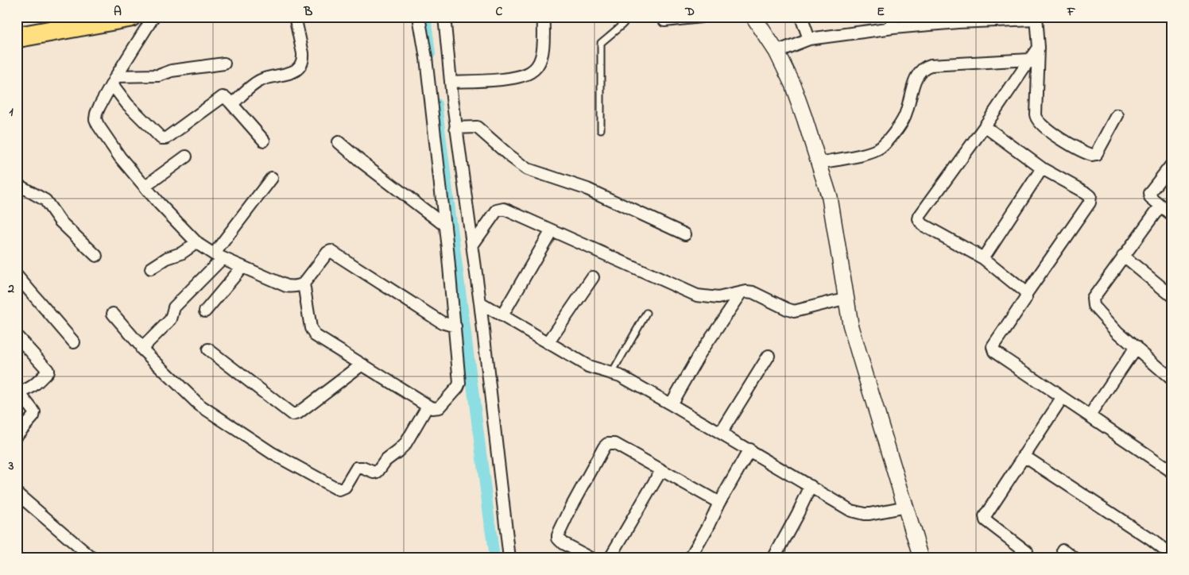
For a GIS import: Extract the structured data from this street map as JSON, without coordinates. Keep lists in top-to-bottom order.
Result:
{
  "grid": {
    "columns": [
      "A",
      "B",
      "C",
      "D",
      "E",
      "F"
    ],
    "rows": ["1", "2", "3"]
  }
}
